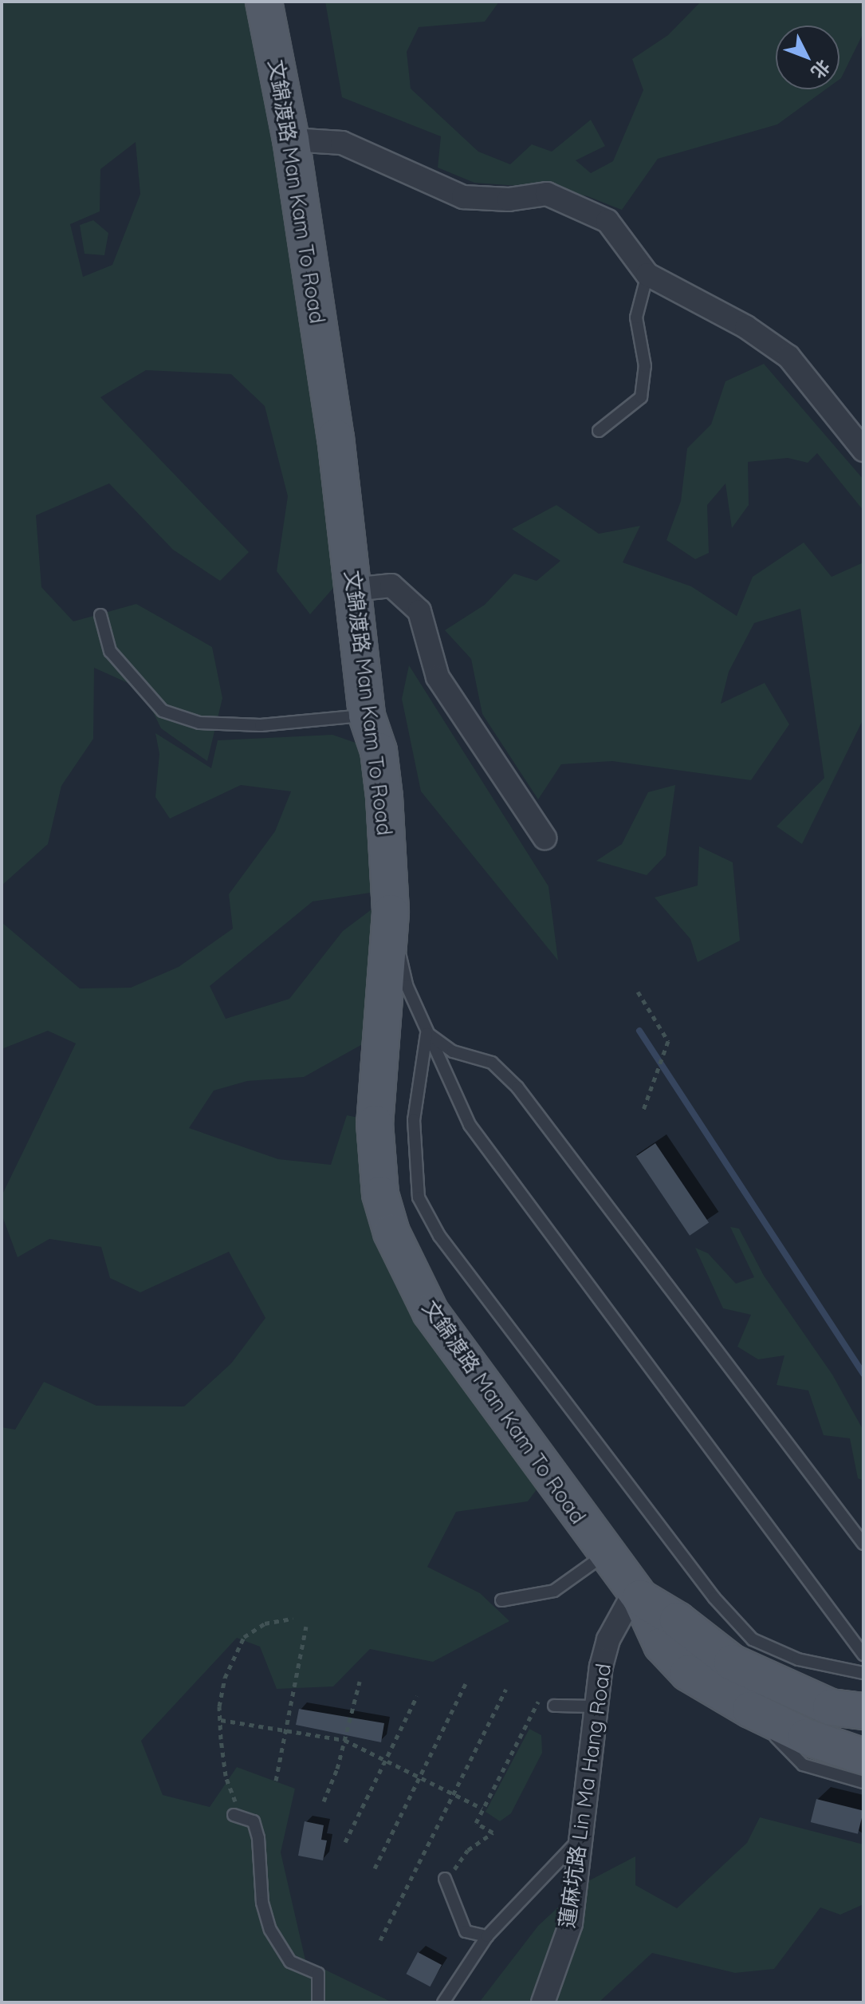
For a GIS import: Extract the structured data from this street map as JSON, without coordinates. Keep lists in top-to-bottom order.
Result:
{
  "streets": {
    "main road": ["文錦渡路 Man Kam To Road"],
    "street": ["蓮麻坑路 Lin Ma Hang Road"]
  },
  "crossings": [
    ["文錦渡路 Man Kam To Road", "蓮麻坑路 Lin Ma Hang Road"]
  ],
  "north": "bottom right"
}
